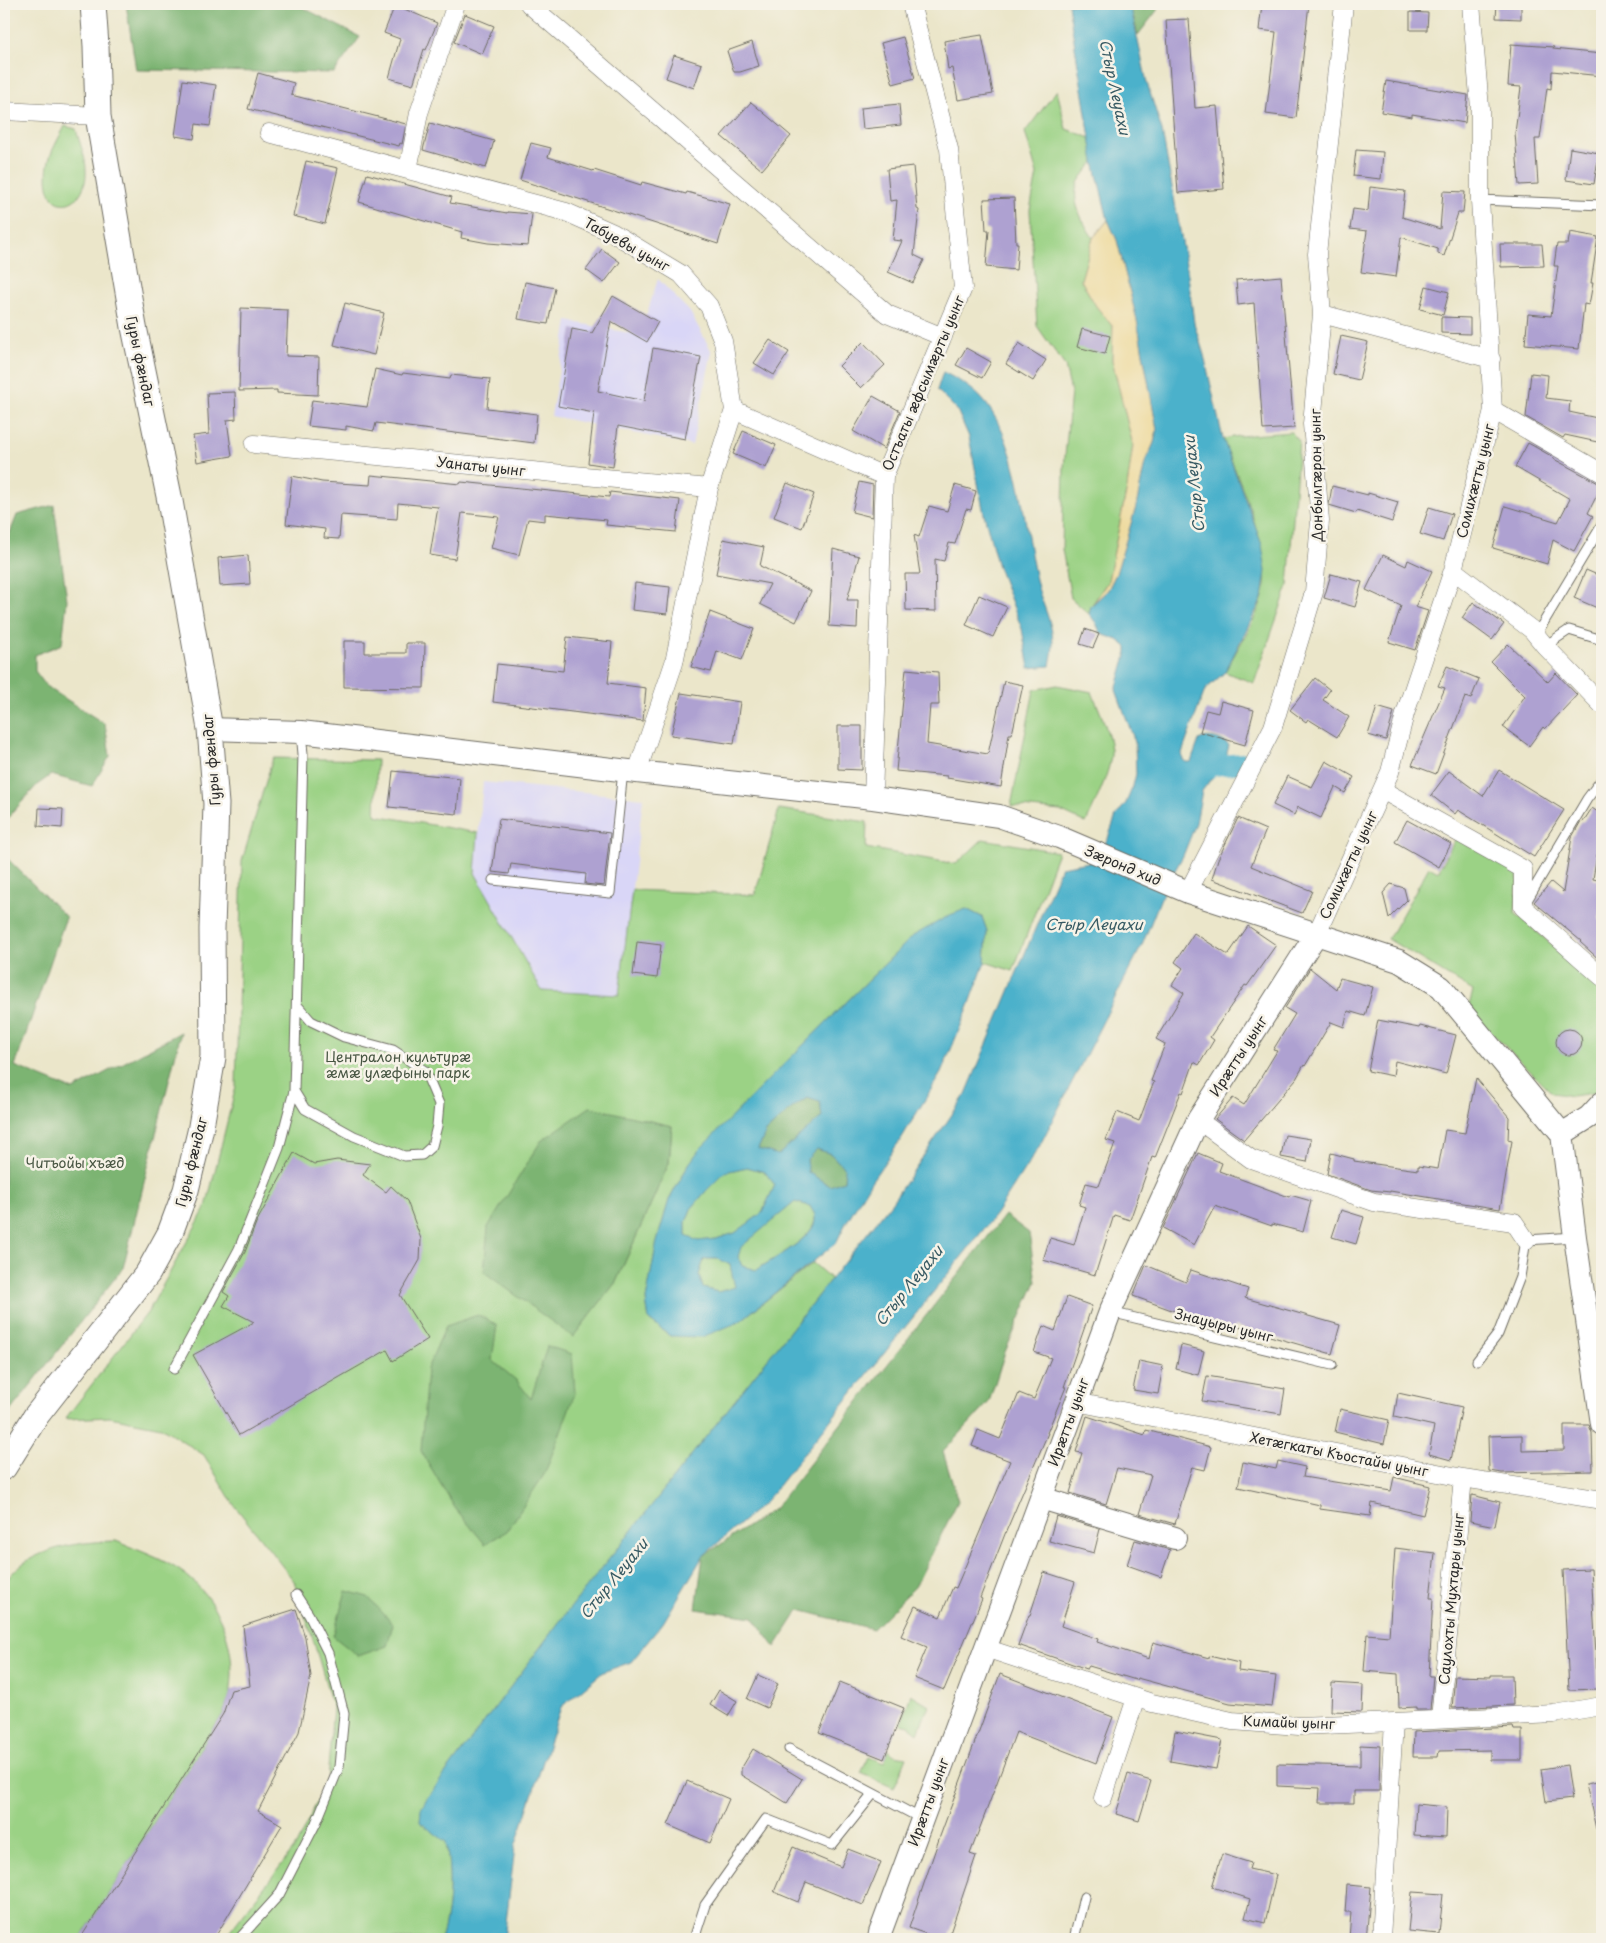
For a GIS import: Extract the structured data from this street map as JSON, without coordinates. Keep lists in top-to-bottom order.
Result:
{
  "streets": {
    "main road": ["Гуры фӕндаг"],
    "street": [
      "Табуевы уынг",
      "Остъаты æфсымæрты уынг",
      "Уанаты уынг",
      "Донбылгæрон уынг",
      "Сомихæгты уынг",
      "Зæронд хид",
      "Ирæтты уынг",
      "Хетæгкаты Къостайы уынг",
      "Саулохты Мухтары уынг",
      "Кимайы уынг"
    ],
    "lane": ["Знауыры уынг"]
  },
  "crossings": [
    ["Гуры фӕндаг", "Зæронд хид"],
    ["Остъаты æфсымæрты уынг", "Зæронд хид"],
    ["Донбылгæрон уынг", "Зæронд хид"],
    ["Сомихæгты уынг", "Зæронд хид"],
    ["Сомихæгты уынг", "Ирæтты уынг"],
    ["Зæронд хид", "Ирæтты уынг"],
    ["Ирæтты уынг", "Знауыры уынг"],
    ["Ирæтты уынг", "Хетæгкаты Къостайы уынг"],
    ["Ирæтты уынг", "Кимайы уынг"],
    ["Хетæгкаты Къостайы уынг", "Саулохты Мухтары уынг"],
    ["Саулохты Мухтары уынг", "Кимайы уынг"]
  ],
  "water": ["Стыр Леуахи"],
  "parks": ["Централон культурæ æмæ улæфыны парк", "Читъойы хъæд"]
}
